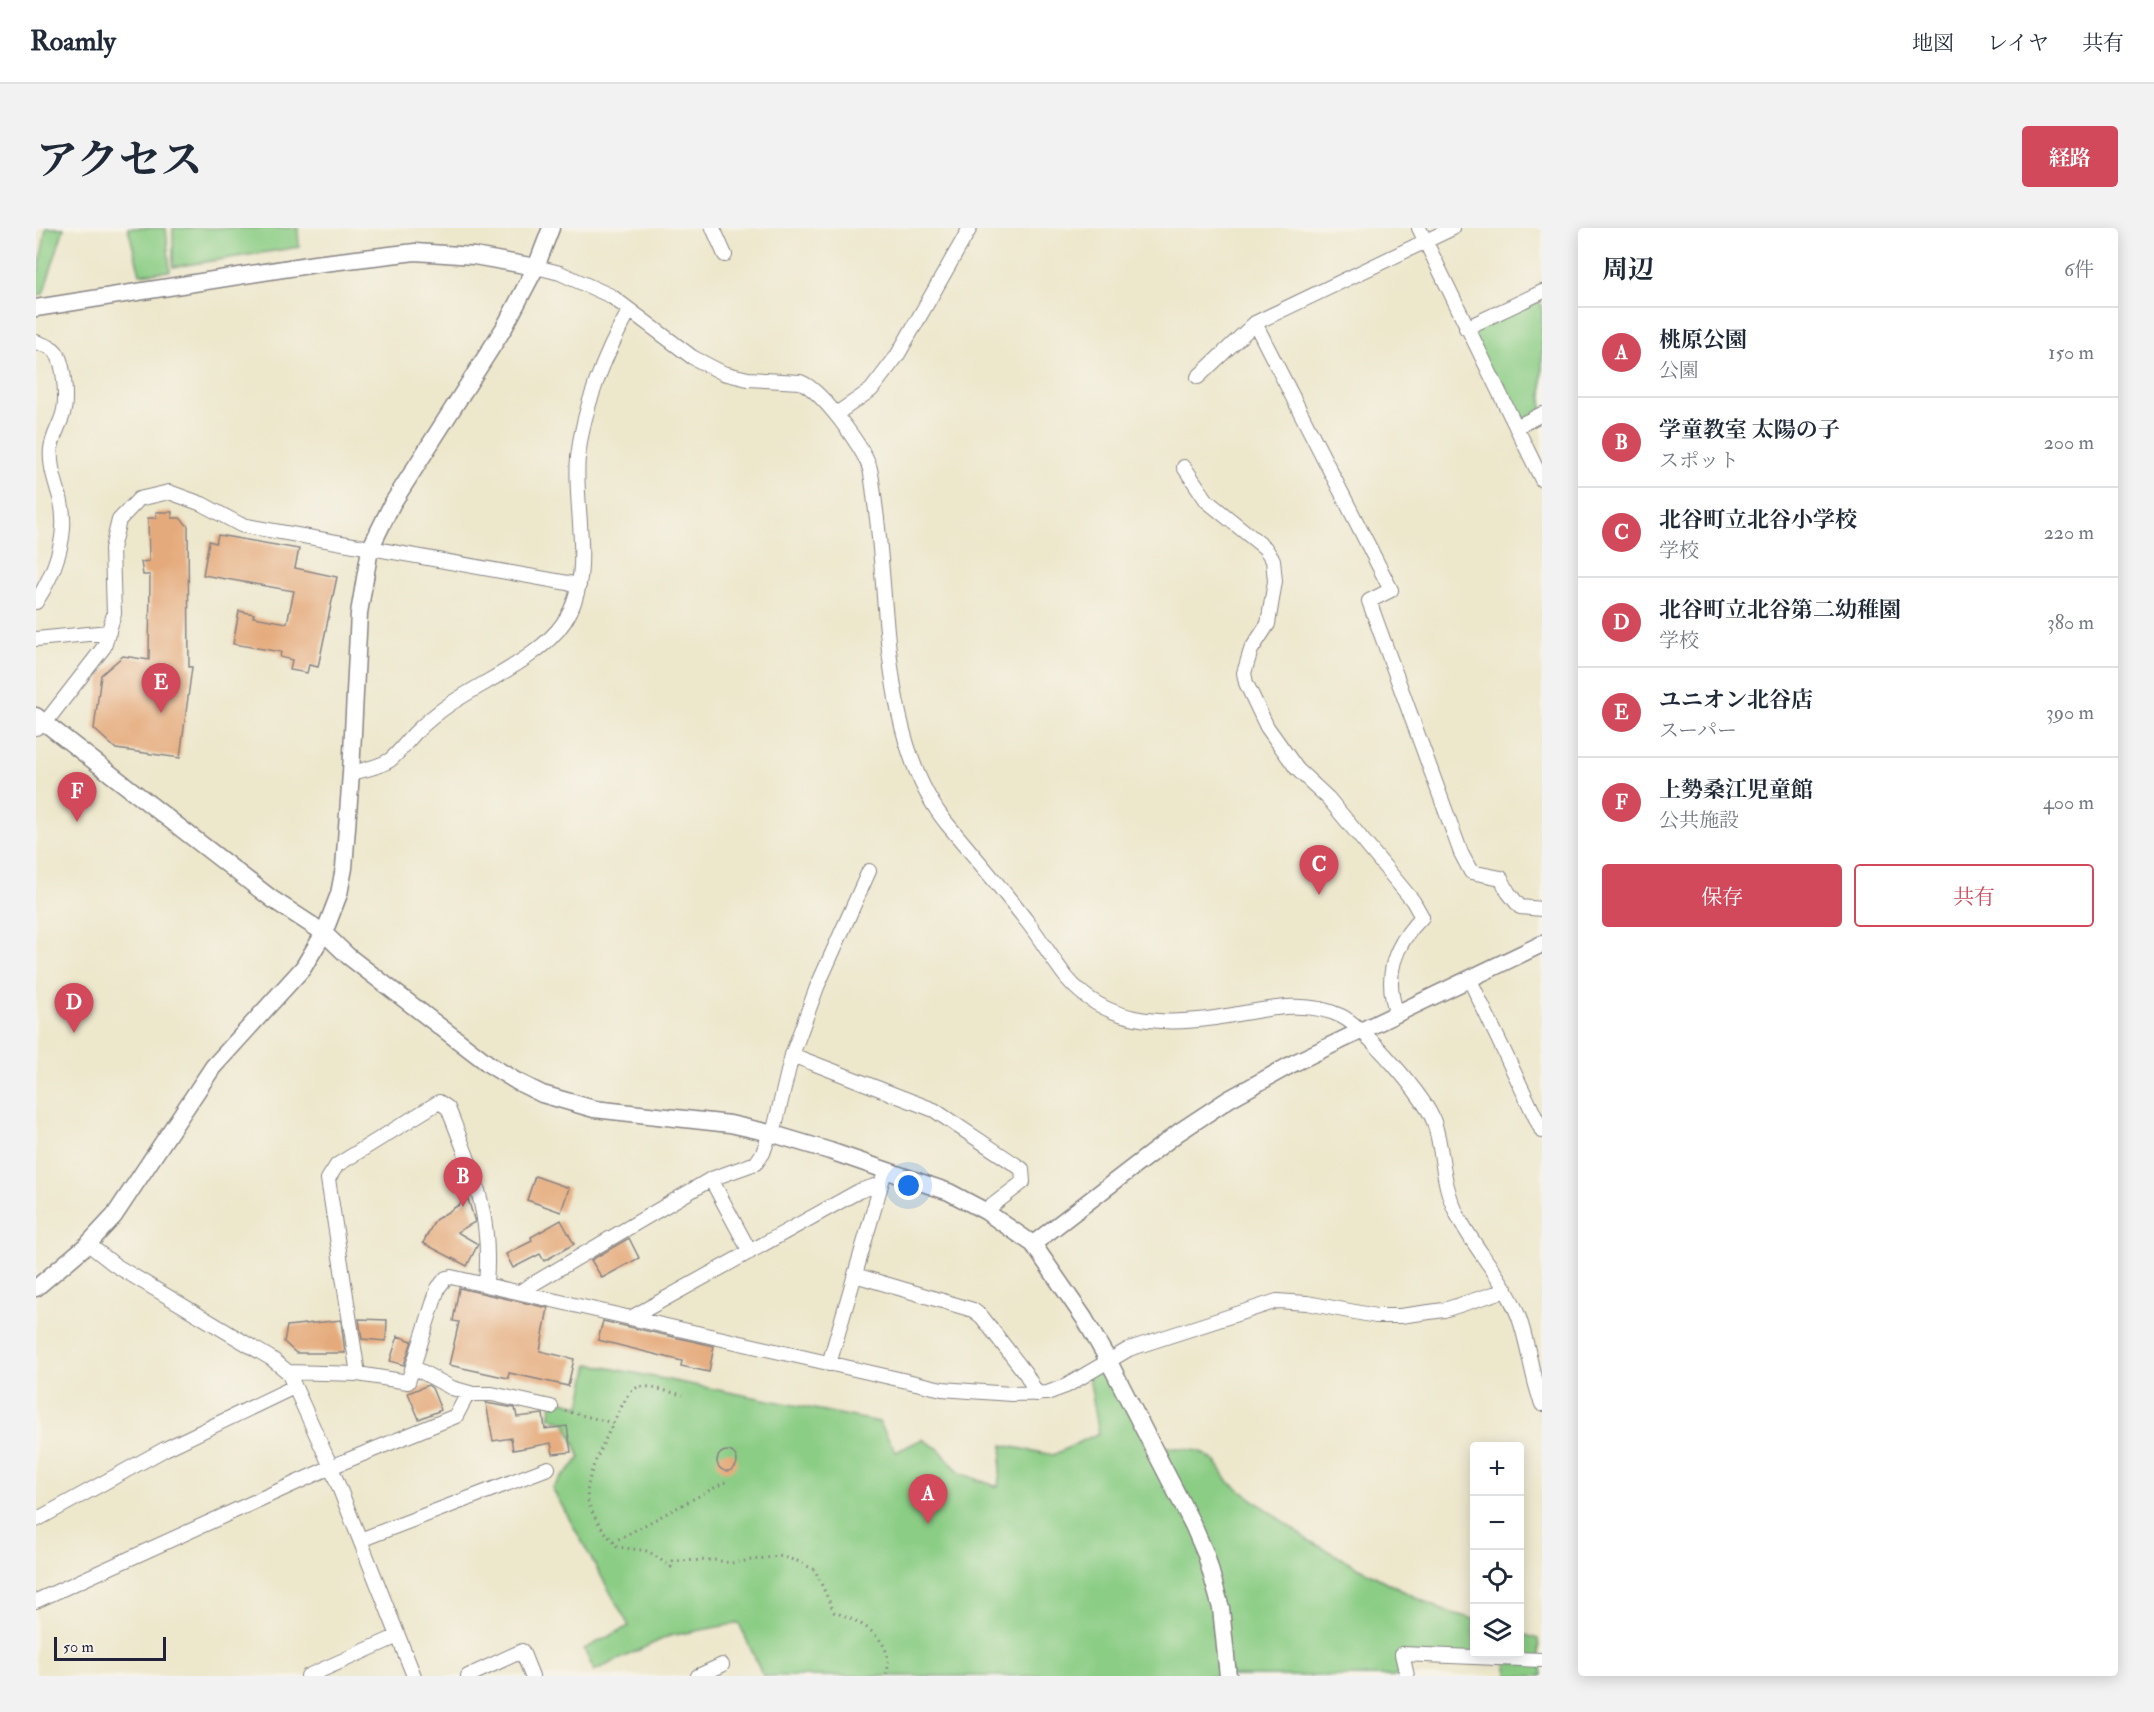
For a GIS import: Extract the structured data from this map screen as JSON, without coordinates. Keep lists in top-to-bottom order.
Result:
{
  "scale_bar": "50 m",
  "page": {
    "header": "Roamly",
    "nav": ["地図", "レイヤ", "共有"],
    "title": "アクセス",
    "buttons": [
      "経路",
      ["保存", "共有"]
    ],
    "heading": ["周辺", "6件"],
    "list": [
      {
        "mark": "A",
        "name": "桃原公園",
        "note": "公園",
        "value": "150 m"
      },
      {
        "mark": "B",
        "name": "学童教室 太陽の子",
        "note": "スポット",
        "value": "200 m"
      },
      {
        "mark": "C",
        "name": "北谷町立北谷小学校",
        "note": "学校",
        "value": "220 m"
      },
      {
        "mark": "D",
        "name": "北谷町立北谷第二幼稚園",
        "note": "学校",
        "value": "380 m"
      },
      {
        "mark": "E",
        "name": "ユニオン北谷店",
        "note": "スーパー",
        "value": "390 m"
      },
      {
        "mark": "F",
        "name": "上勢桑江児童館",
        "note": "公共施設",
        "value": "400 m"
      }
    ],
    "pins": [
      "E",
      "F",
      "C",
      "D",
      "B",
      "A"
    ],
    "map_buttons": ["+", "−"],
    "scale": "50 m"
  }
}
